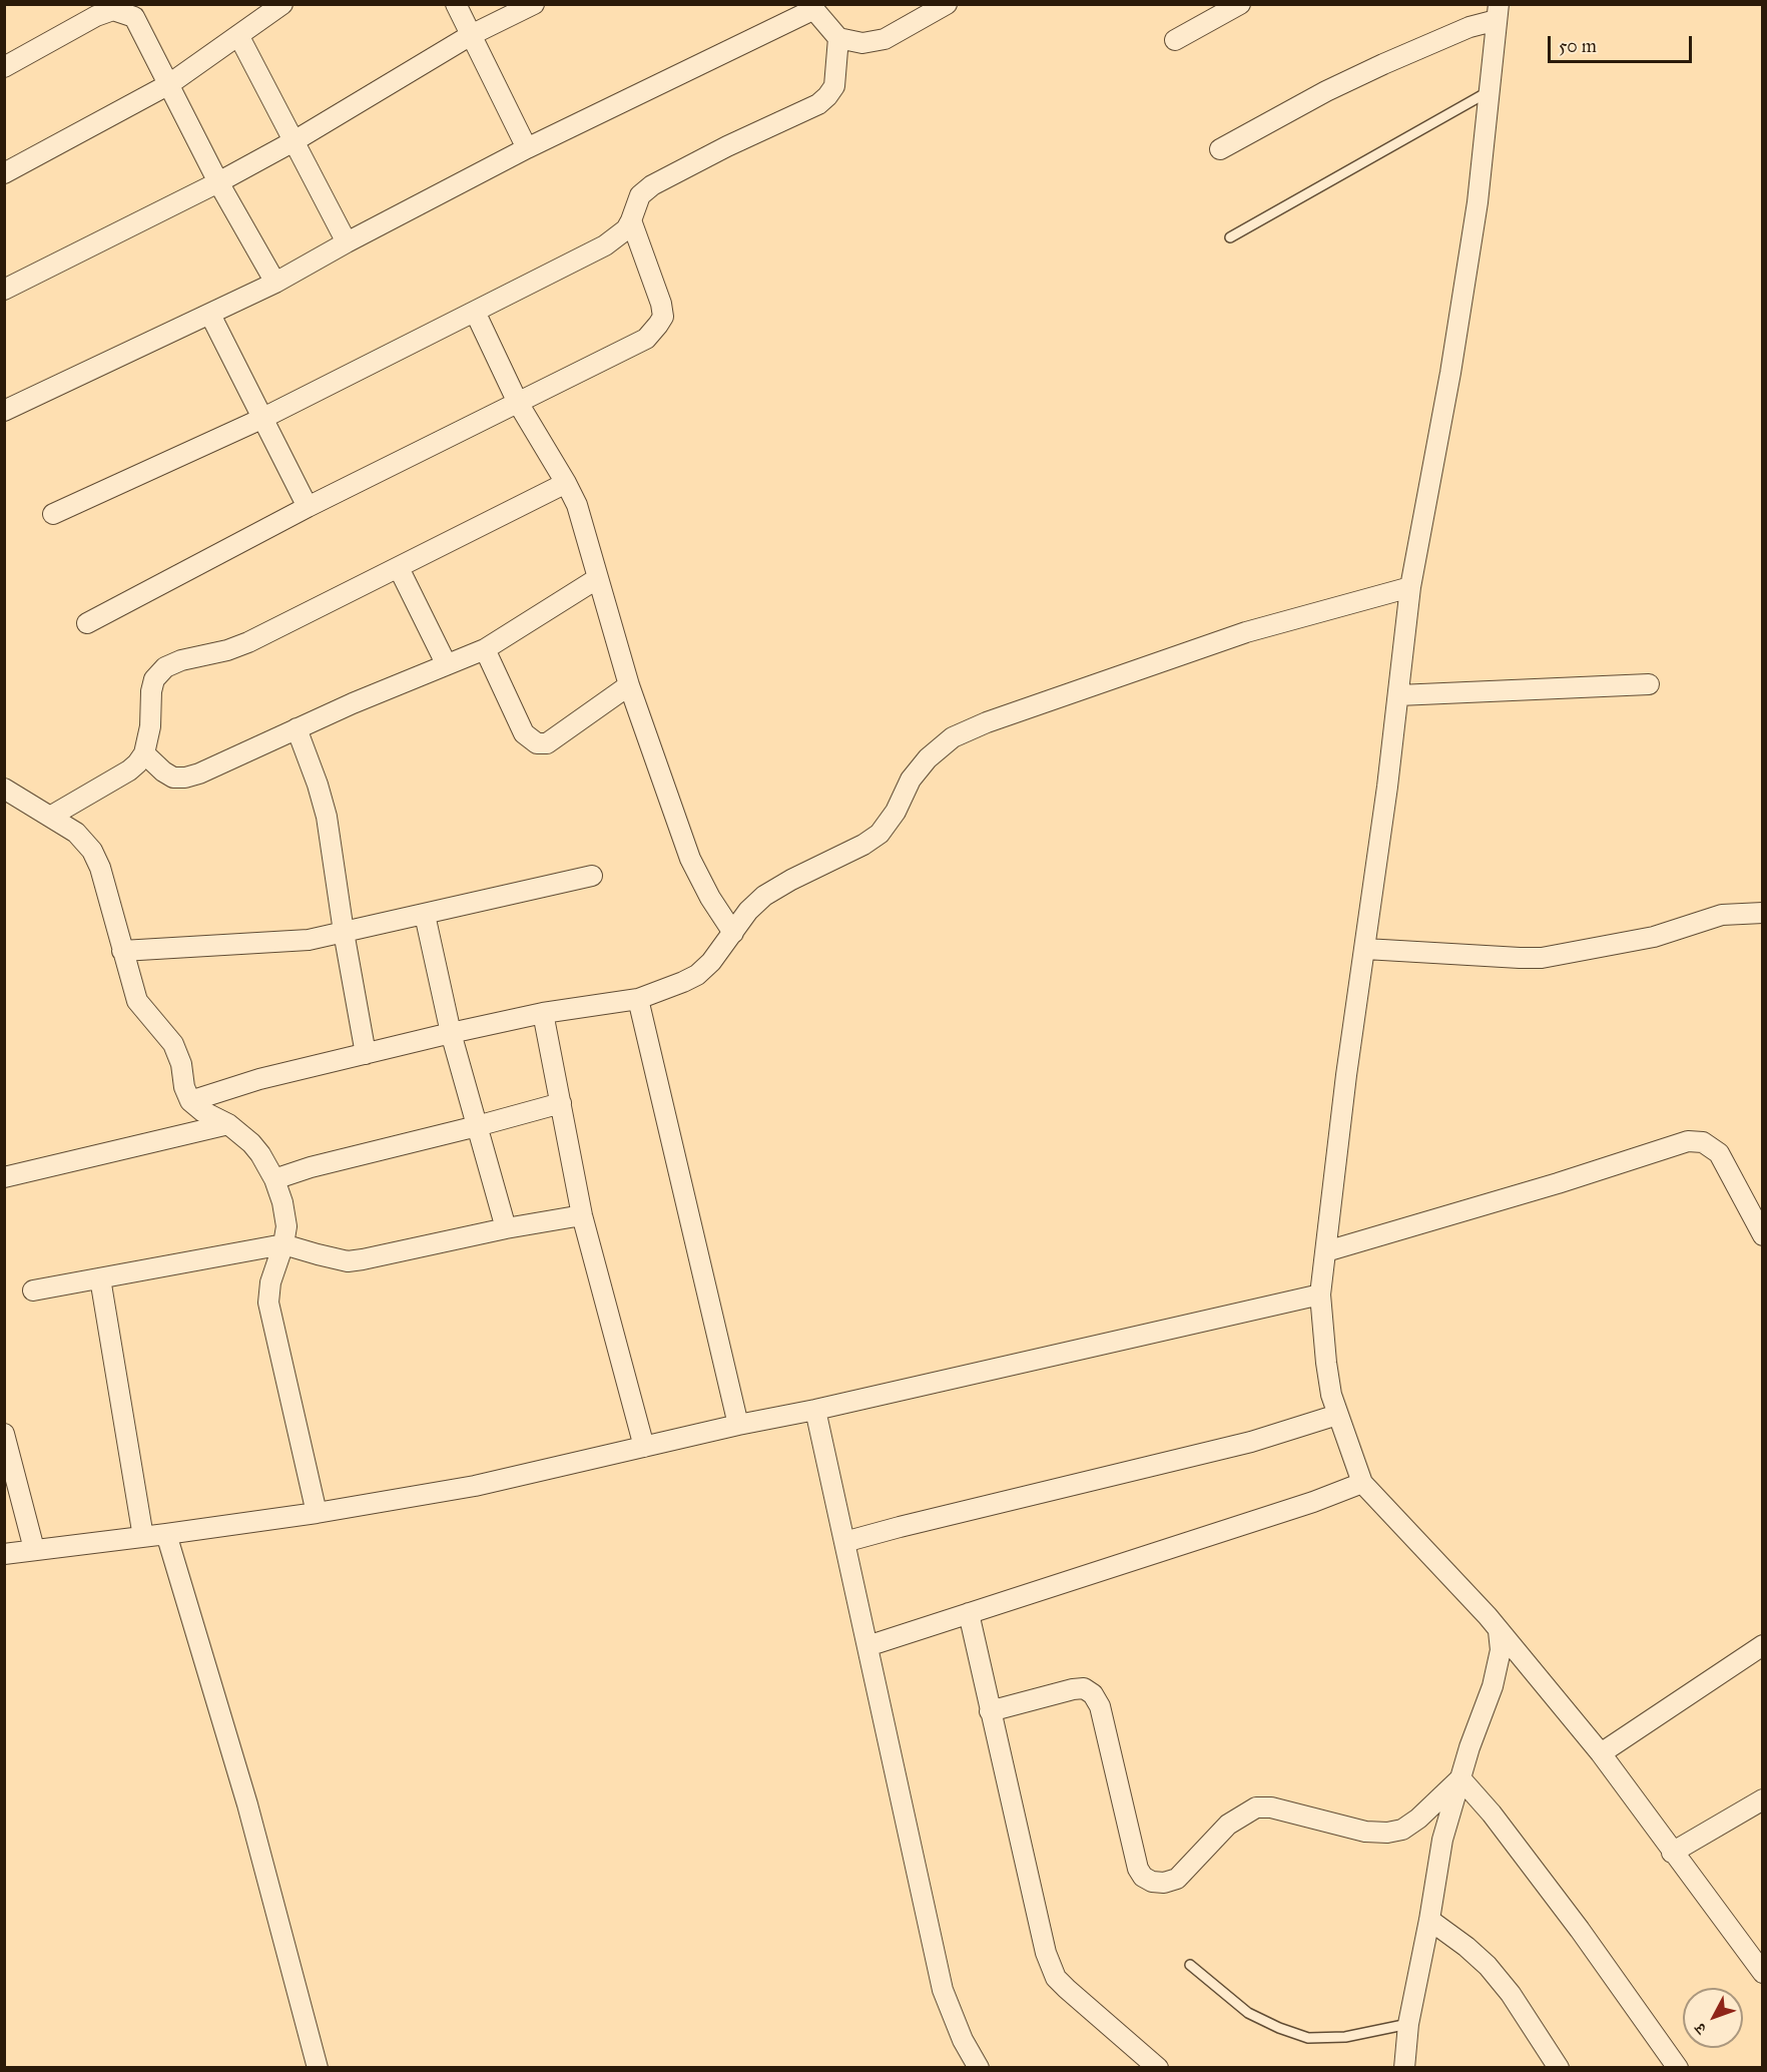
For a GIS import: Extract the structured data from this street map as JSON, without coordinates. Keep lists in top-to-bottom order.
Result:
{
  "scale_bar": "50 m",
  "north": "bottom left"
}
